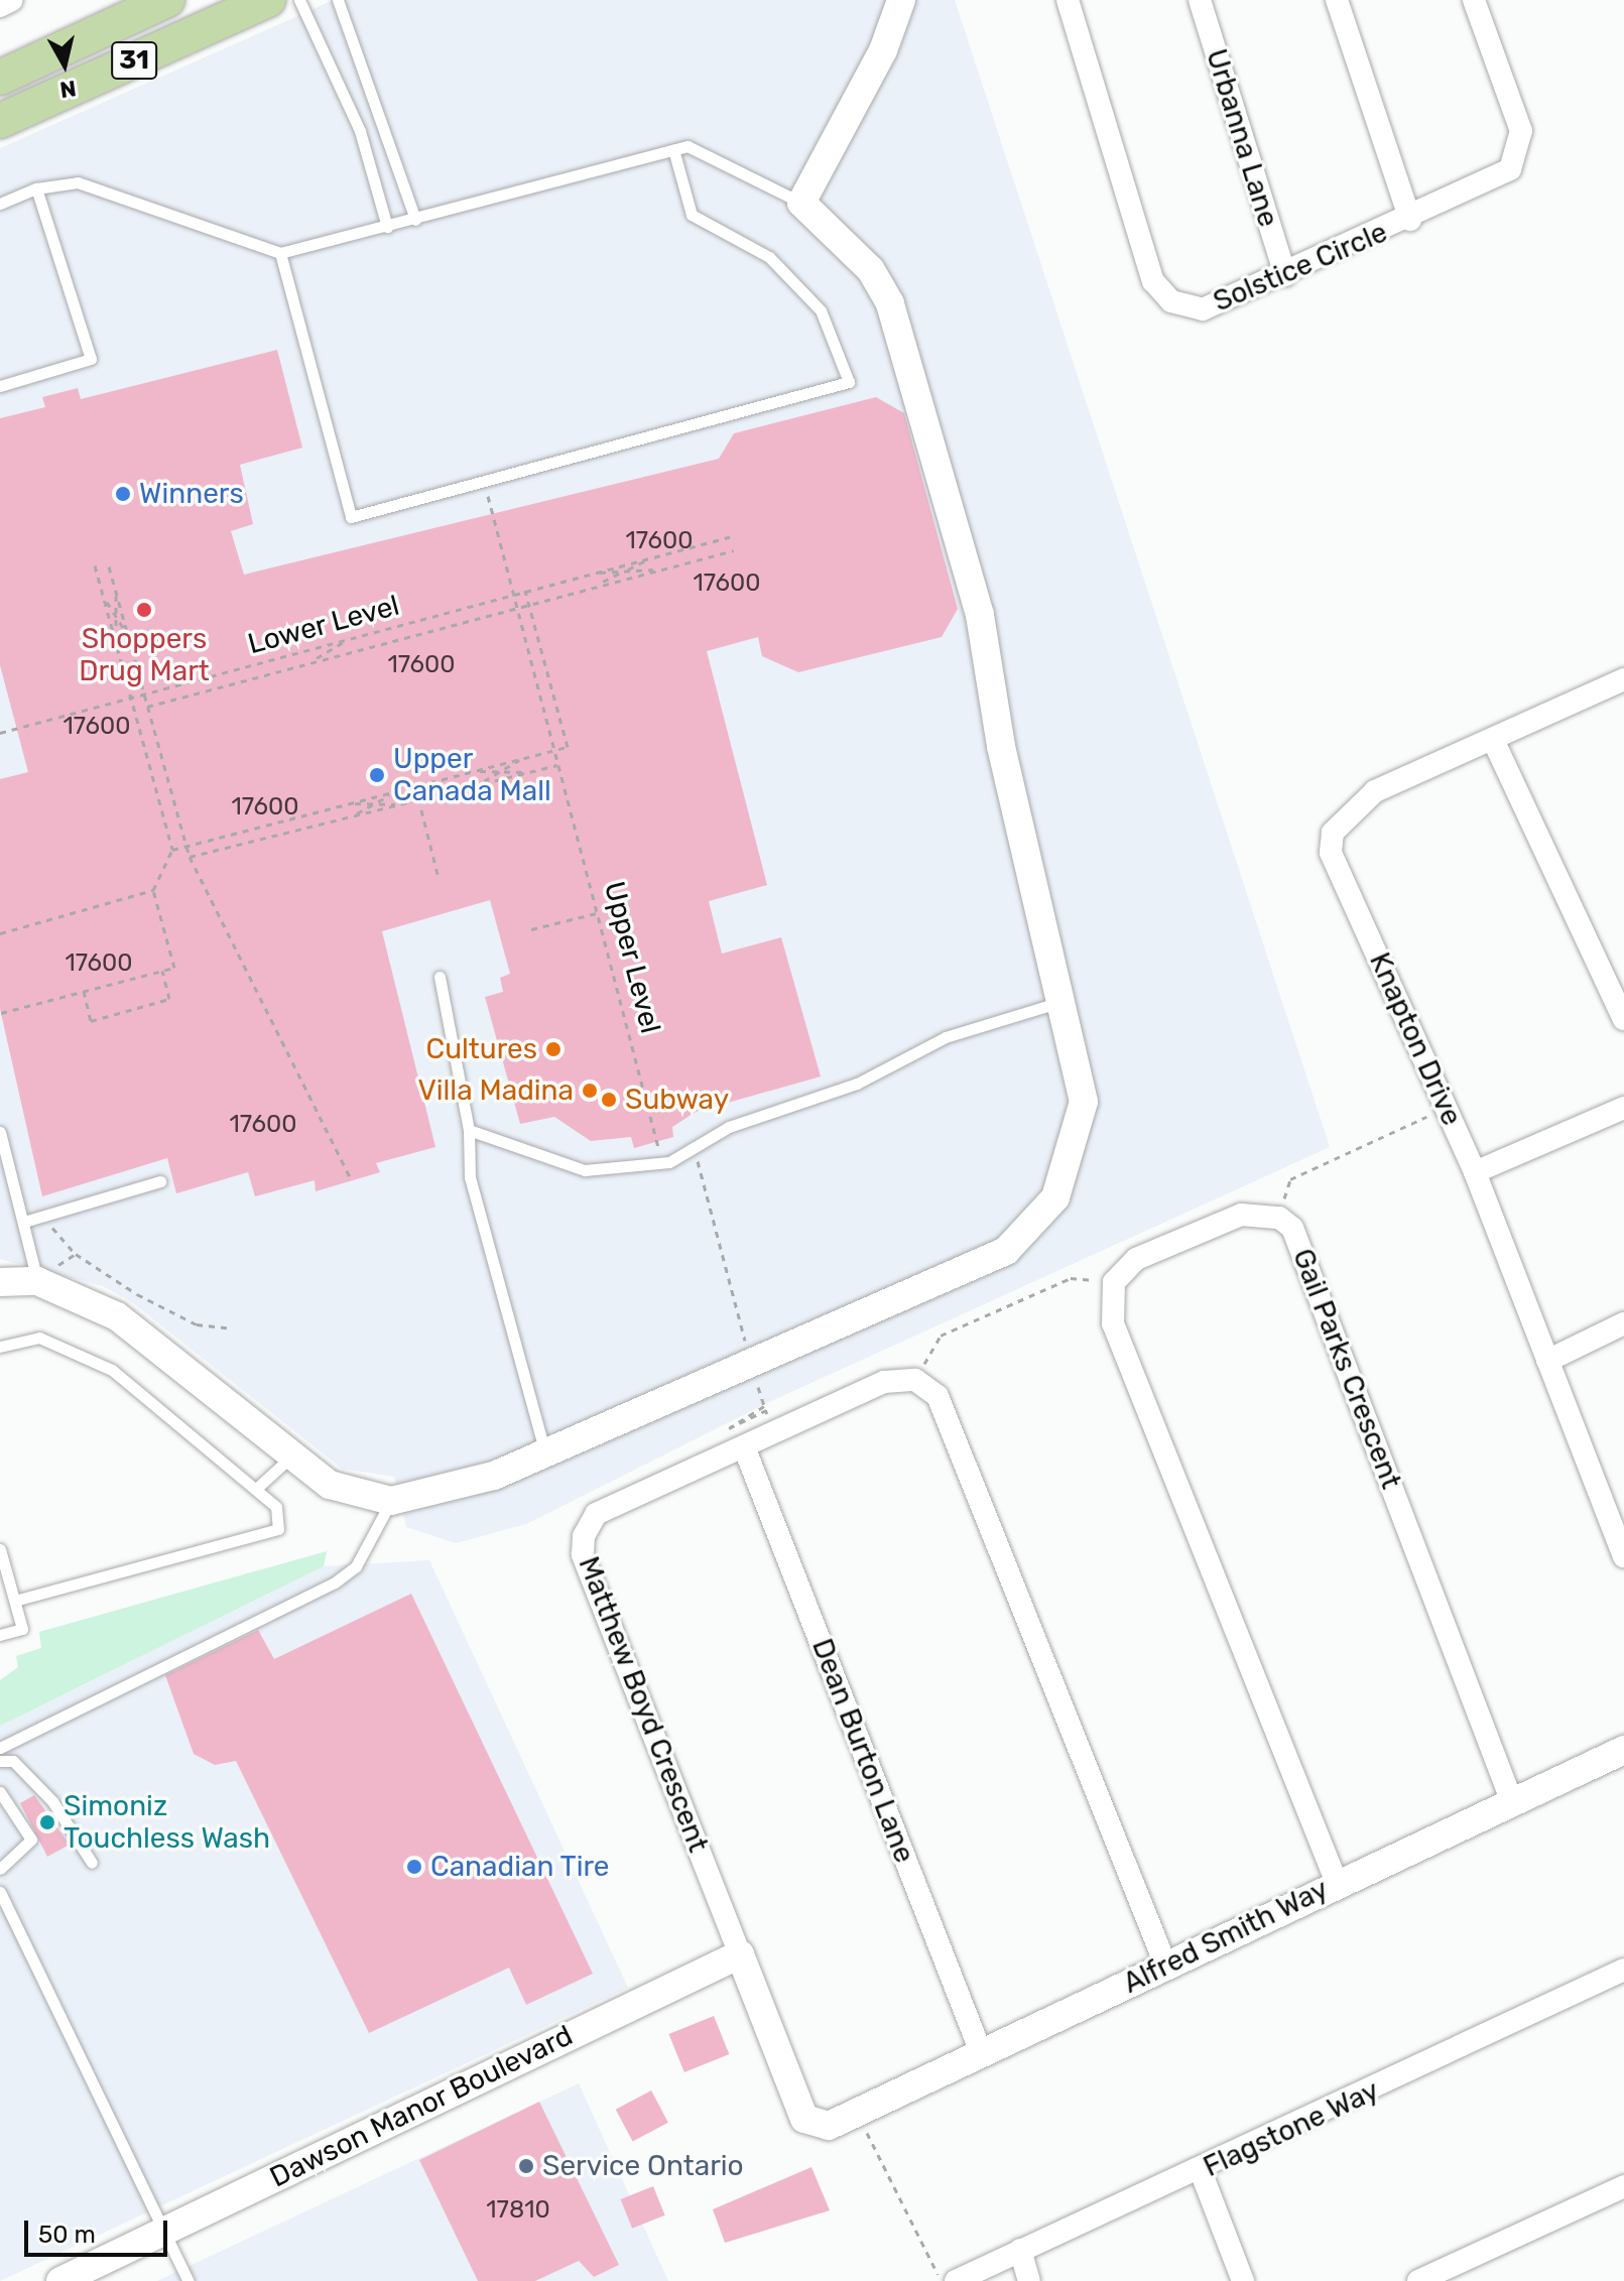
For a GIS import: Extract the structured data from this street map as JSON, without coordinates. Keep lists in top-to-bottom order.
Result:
{
  "streets": {
    "main road": ["31"],
    "street": [
      "Urbanna Lane",
      "Solstice Circle",
      "Knapton Drive",
      "Gail Parks Crescent",
      "Matthew Boyd Crescent",
      "Dean Burton Lane",
      "Alfred Smith Way",
      "Dawson Manor Boulevard",
      "Flagstone Way"
    ],
    "path": ["Lower Level", "Upper Level"]
  },
  "crossings": [
    ["Urbanna Lane", "Solstice Circle"],
    ["Gail Parks Crescent", "Alfred Smith Way"],
    ["Matthew Boyd Crescent", "Dean Burton Lane"],
    ["Matthew Boyd Crescent", "Alfred Smith Way"],
    ["Matthew Boyd Crescent", "Dawson Manor Boulevard"],
    ["Dean Burton Lane", "Alfred Smith Way"]
  ],
  "places": [
    "Winners",
    "Shoppers Drug Mart",
    "Upper Canada Mall",
    "Cultures",
    "Villa Madina",
    "Subway",
    "Simoniz Touchless Wash",
    "Canadian Tire",
    "Service Ontario"
  ],
  "house_numbers": [
    "17600",
    "17600",
    "17600",
    "17600",
    "17600",
    "17600",
    "17600",
    "17810"
  ],
  "scale_bar": "50 m",
  "north": "bottom"
}
